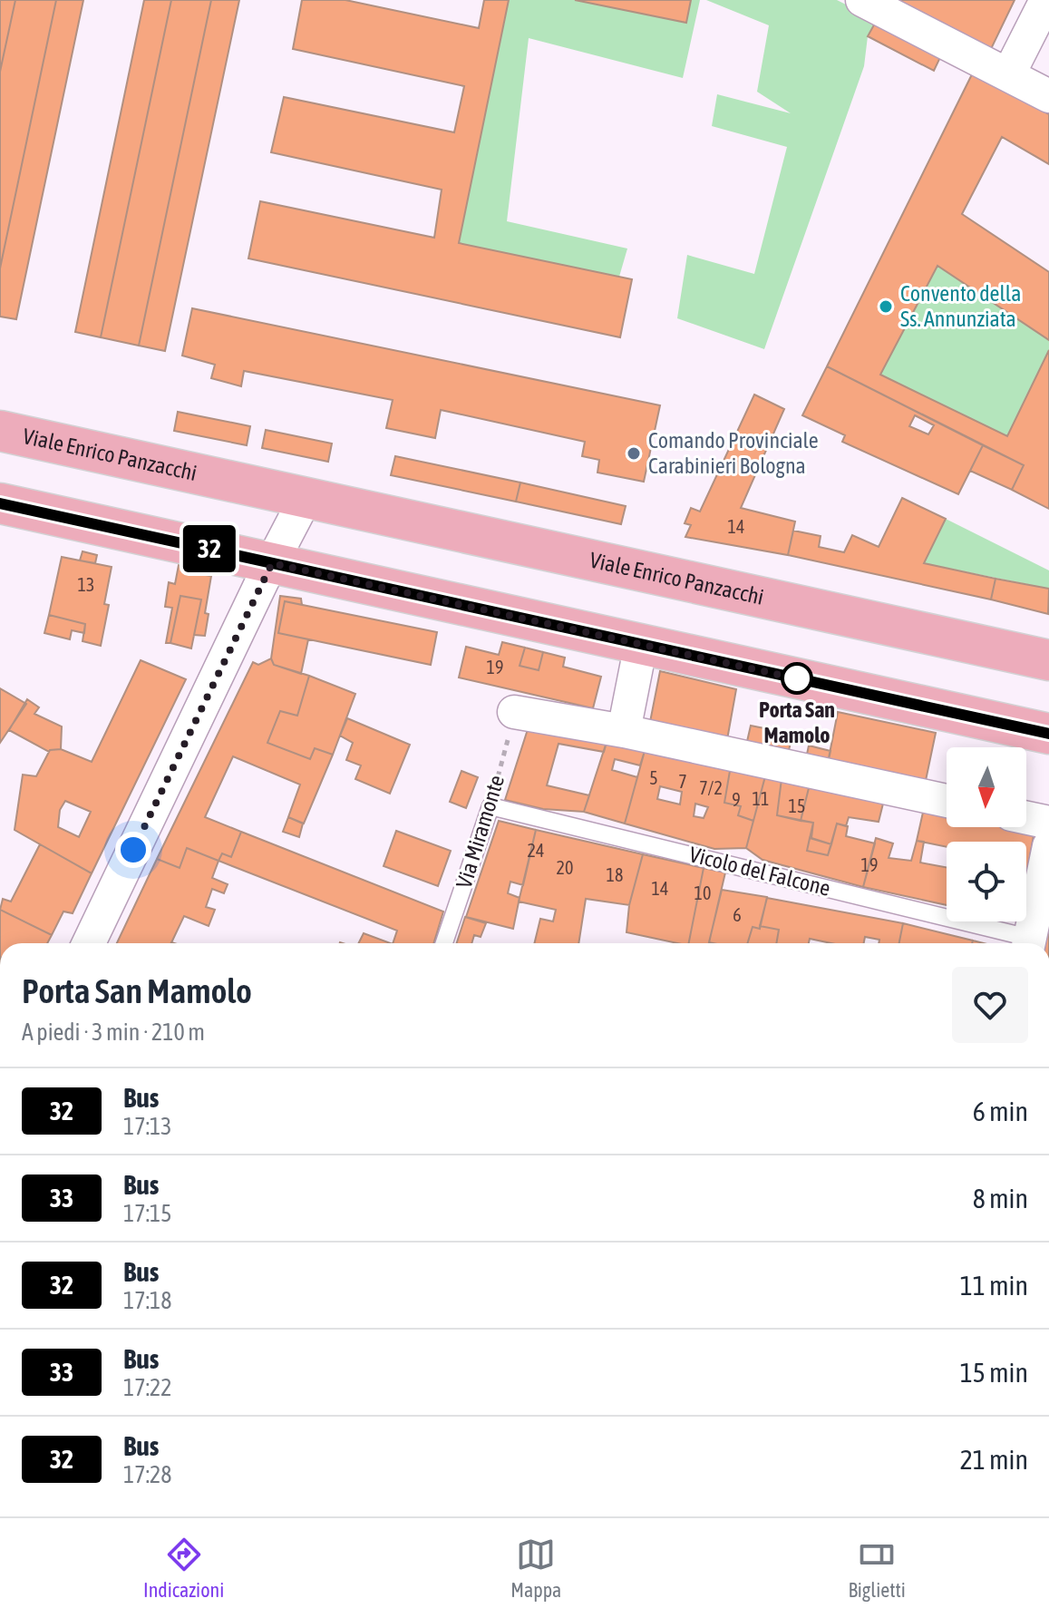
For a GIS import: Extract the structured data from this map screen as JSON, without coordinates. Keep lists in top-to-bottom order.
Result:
{
  "streets": {
    "main road": ["Viale Enrico Panzacchi"],
    "lane": ["Via Miramonte", "Vicolo del Falcone"]
  },
  "crossings": [
    ["Via Miramonte", "Vicolo del Falcone"]
  ],
  "places": ["Convento della Ss. Annunziata", "Comando Provinciale Carabinieri Bologna", "Porta San Mamolo"],
  "lines": ["bus line 32"],
  "house_numbers": [
    "14",
    "13",
    "19",
    "5",
    "7",
    "7/2",
    "11",
    "9",
    "15",
    "24",
    "19",
    "20",
    "18",
    "14",
    "10",
    "6"
  ],
  "north": "bottom",
  "page": {
    "on_map": "32",
    "heading": ["Porta San Mamolo", "A piedi · 3 min · 210 m"],
    "list": [
      {
        "mark": "32",
        "name": "Bus",
        "note": "17:13",
        "value": "6 min"
      },
      {
        "mark": "33",
        "name": "Bus",
        "note": "17:15",
        "value": "8 min"
      },
      {
        "mark": "32",
        "name": "Bus",
        "note": "17:18",
        "value": "11 min"
      },
      {
        "mark": "33",
        "name": "Bus",
        "note": "17:22",
        "value": "15 min"
      },
      {
        "mark": "32",
        "name": "Bus",
        "note": "17:28",
        "value": "21 min"
      }
    ],
    "tabs": ["Indicazioni", "Mappa", "Biglietti"]
  }
}
